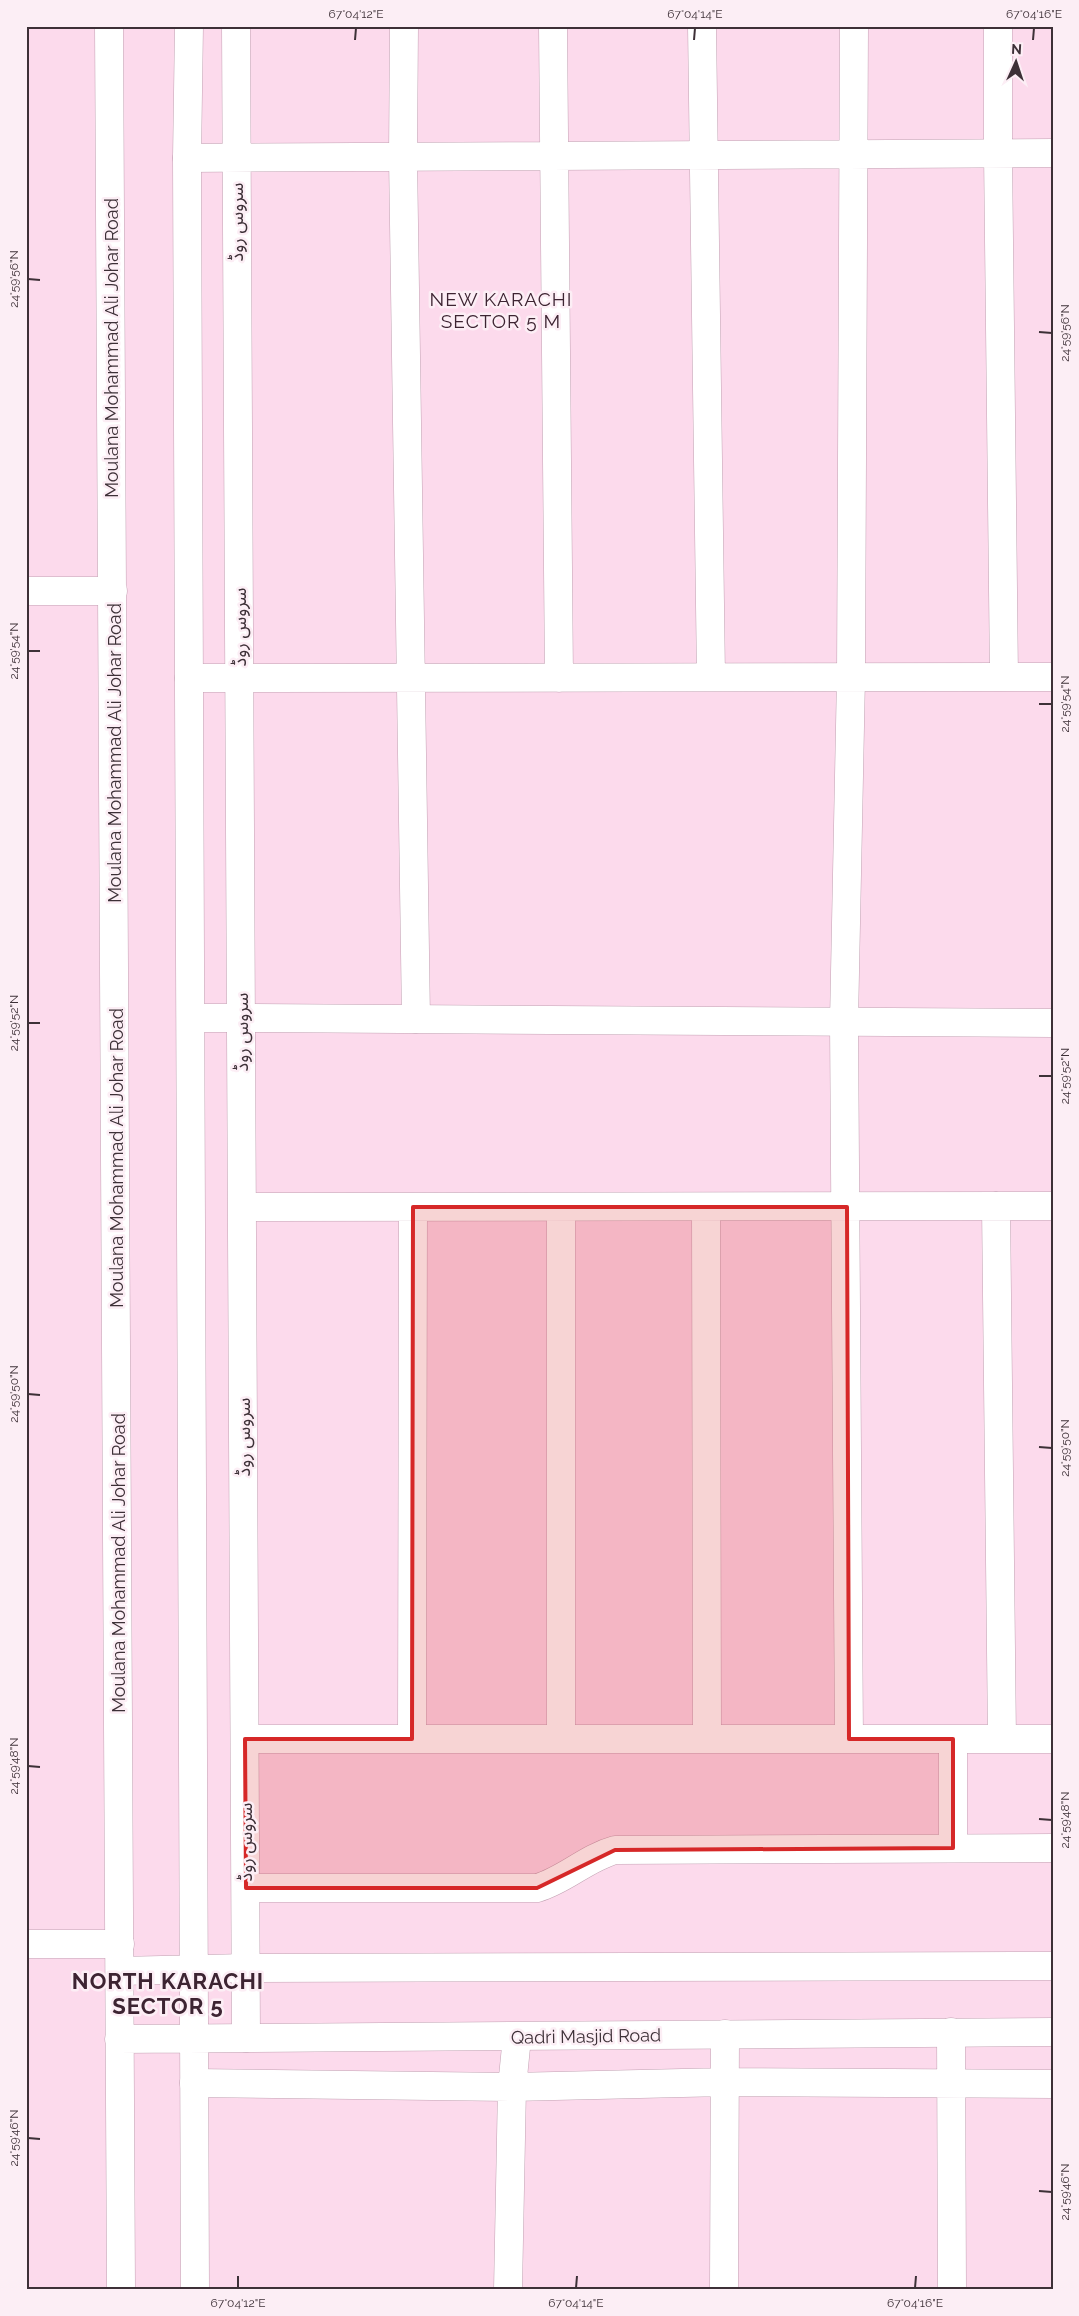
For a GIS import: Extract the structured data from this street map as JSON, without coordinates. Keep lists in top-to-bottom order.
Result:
{
  "streets": {
    "street": ["سروس روڈ", "Moulana Mohammad Ali Johar Road", "Qadri Masjid Road"]
  },
  "crossings": [
    ["سروس روڈ", "Qadri Masjid Road"],
    ["Moulana Mohammad Ali Johar Road", "Qadri Masjid Road"]
  ],
  "districts": ["NEW KARACHI SECTOR 5 M", "NORTH KARACHI SECTOR 5"],
  "north": "top",
  "coordinates": [
    "67°04'12\"E",
    "67°04'14\"E",
    "67°04'16\"E",
    "24°59'56\"N",
    "24°59'54\"N",
    "24°59'52\"N",
    "24°59'50\"N",
    "24°59'48\"N",
    "24°59'46\"N"
  ]
}
